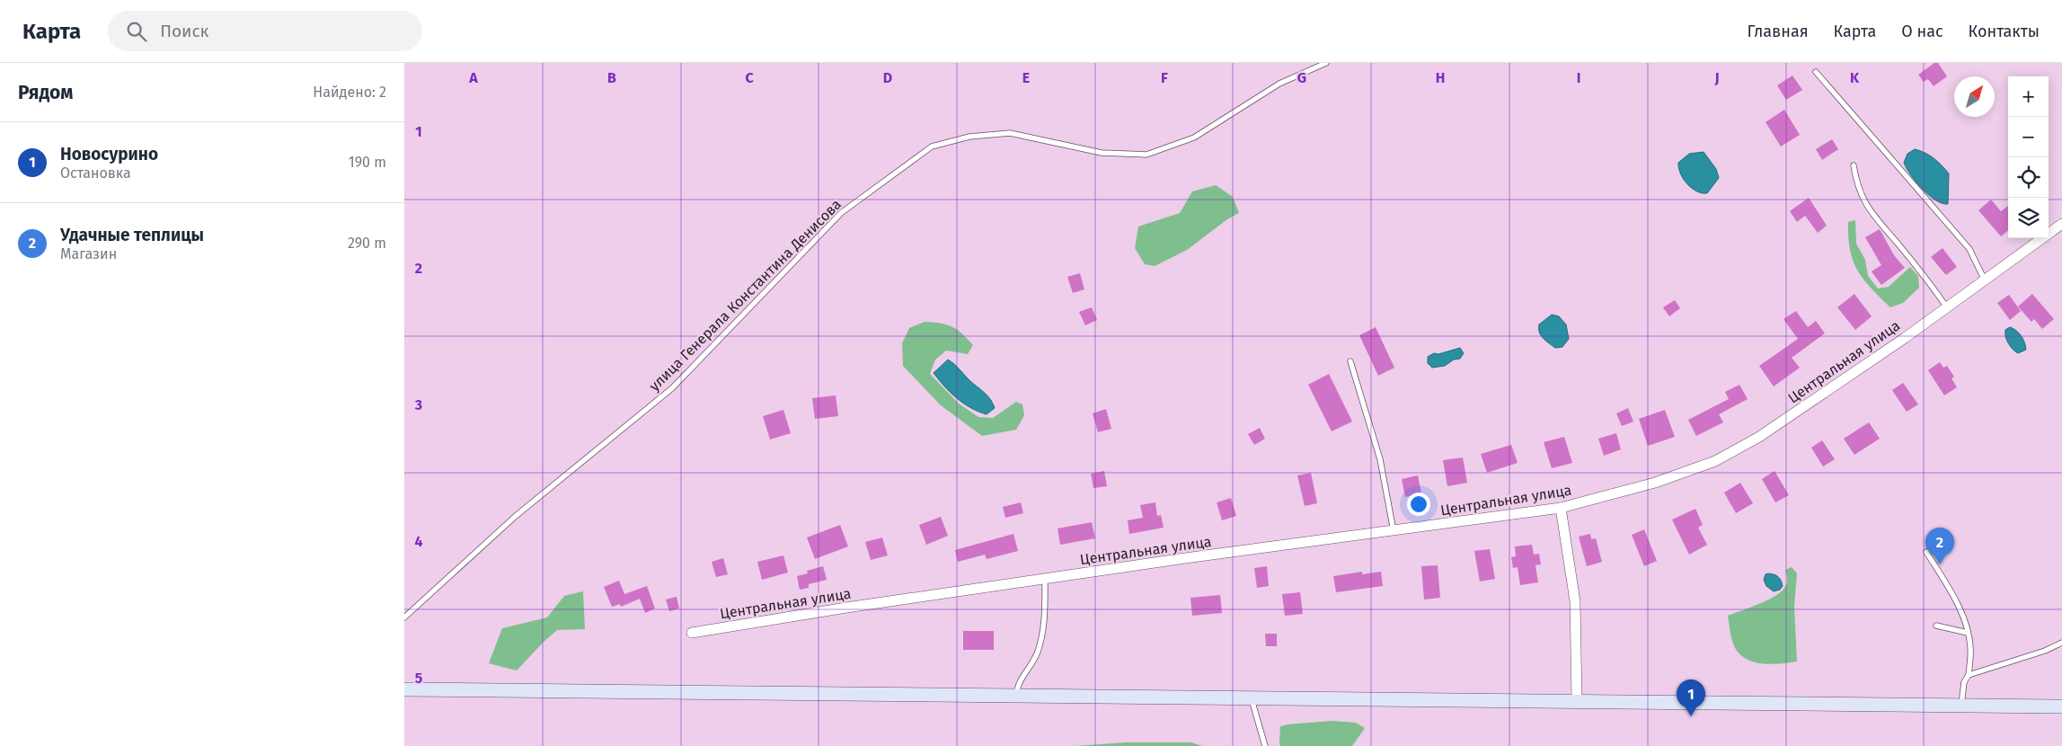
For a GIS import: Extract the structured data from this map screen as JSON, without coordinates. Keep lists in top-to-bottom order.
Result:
{
  "streets": {
    "street": ["Центральная улица"],
    "lane": ["улица Генерала Константина Денисова"]
  },
  "north": "top right",
  "page": {
    "header": "Карта",
    "search": "Поиск",
    "nav": [
      "Главная",
      "Карта",
      "О нас",
      "Контакты"
    ],
    "heading": ["Рядом", "Найдено: 2"],
    "map_buttons": ["+", "−"],
    "list": [
      {
        "mark": "1",
        "name": "Новосурино",
        "note": "Остановка",
        "value": "190 m"
      },
      {
        "mark": "2",
        "name": "Удачные теплицы",
        "note": "Магазин",
        "value": "290 m"
      }
    ],
    "pins": ["2", "1"]
  },
  "grid": {
    "columns": [
      "A",
      "B",
      "C",
      "D",
      "E",
      "F",
      "G",
      "H",
      "I",
      "J",
      "K"
    ],
    "rows": [
      "1",
      "2",
      "3",
      "4",
      "5"
    ]
  }
}
